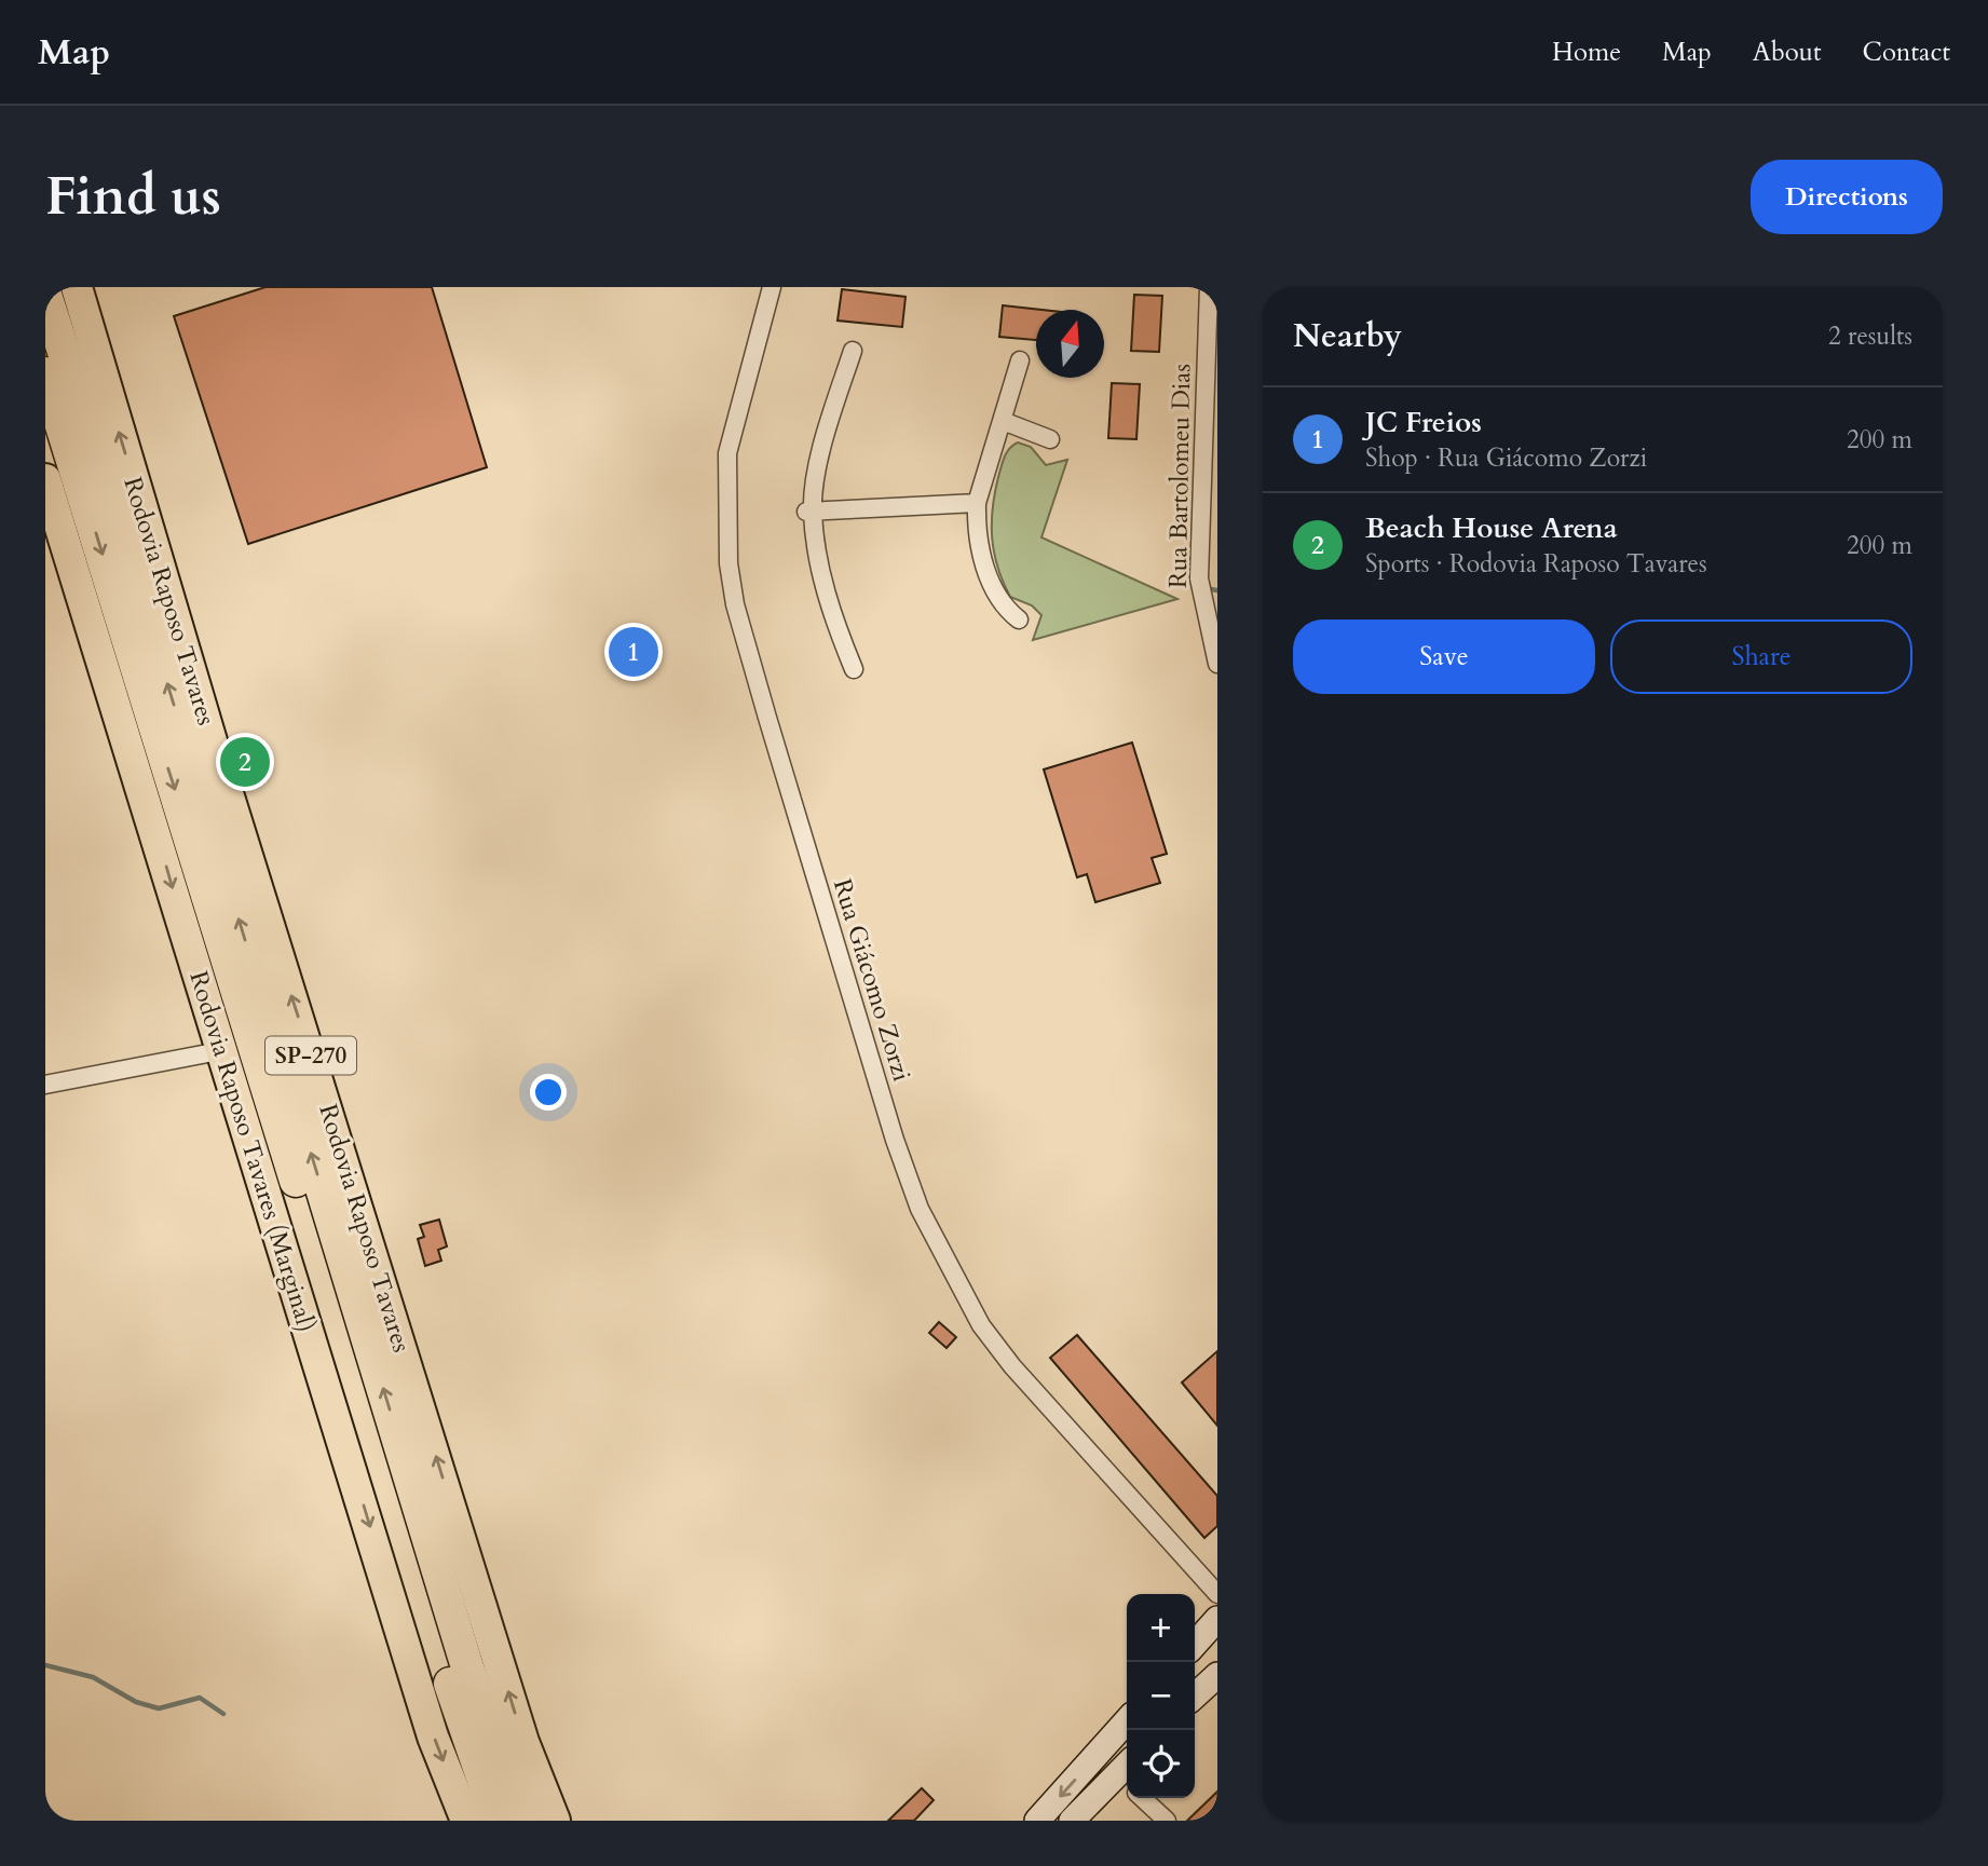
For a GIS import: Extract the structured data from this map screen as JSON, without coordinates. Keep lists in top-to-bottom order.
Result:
{
  "streets": {
    "highway": ["Rodovia Raposo Tavares", "SP-270", "Rodovia Raposo Tavares (Marginal)"],
    "street": ["Rua Bartolomeu Dias", "Rua Giácomo Zorzi"]
  },
  "one_way": ["Rodovia Raposo Tavares (Marginal)"],
  "north": "top",
  "page": {
    "header": "Map",
    "nav": [
      "Home",
      "Map",
      "About",
      "Contact"
    ],
    "buttons": [
      "Directions",
      ["Save", "Share"]
    ],
    "title": "Find us",
    "heading": ["Nearby", "2 results"],
    "list": [
      {
        "mark": "1",
        "name": "JC Freios",
        "note": "Shop · Rua Giácomo Zorzi",
        "value": "200 m"
      },
      {
        "mark": "2",
        "name": "Beach House Arena",
        "note": "Sports · Rodovia Raposo Tavares",
        "value": "200 m"
      }
    ],
    "pins": ["1", "2"],
    "map_buttons": ["+", "−"]
  }
}
